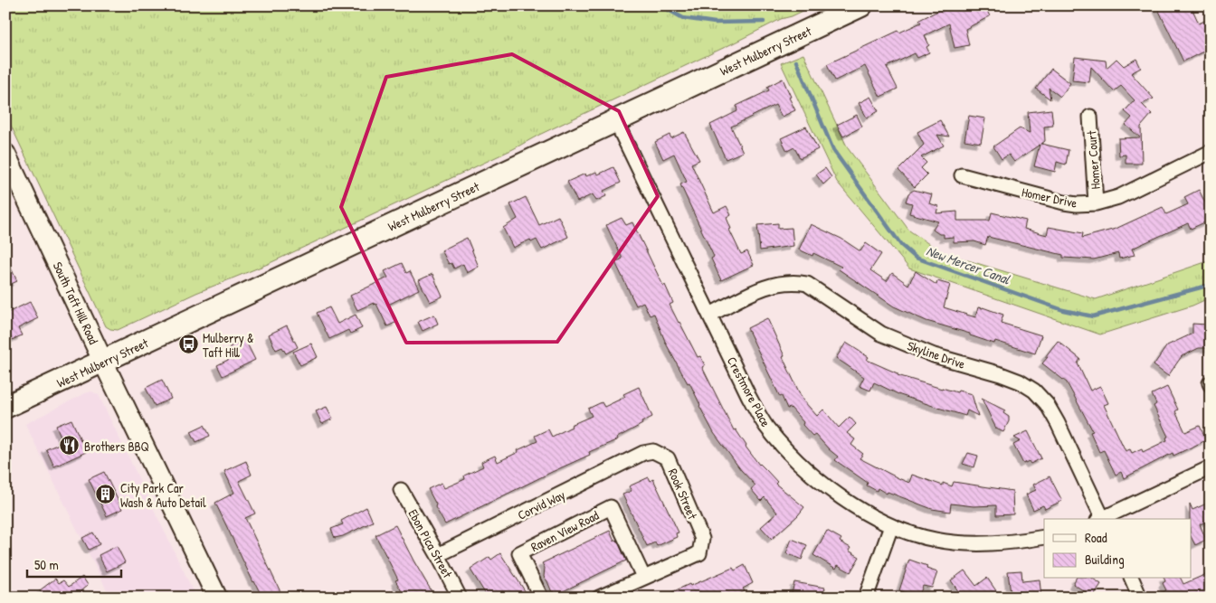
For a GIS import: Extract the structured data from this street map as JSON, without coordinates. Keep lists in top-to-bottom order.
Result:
{
  "streets": {
    "main road": ["West Mulberry Street", "South Taft Hill Road"],
    "street": [
      "Homer Court",
      "Homer Drive",
      "Skyline Drive",
      "Crestmore Place",
      "Rook Street",
      "Corvid Way",
      "Raven View Road",
      "Ebon Pica Street"
    ]
  },
  "crossings": [
    ["West Mulberry Street", "South Taft Hill Road"],
    ["West Mulberry Street", "Crestmore Place"],
    ["Homer Court", "Homer Drive"],
    ["Skyline Drive", "Crestmore Place"],
    ["Rook Street", "Corvid Way"],
    ["Rook Street", "Raven View Road"],
    ["Corvid Way", "Ebon Pica Street"]
  ],
  "water": ["New Mercer Canal"],
  "places": {
    "bus stop": ["Mulberry & Taft Hill"],
    "restaurant": ["Brothers BBQ"],
    "building": ["City Park Car Wash & Auto Detail"]
  },
  "legend": ["Road", "Building"],
  "scale_bar": "50 m"
}
